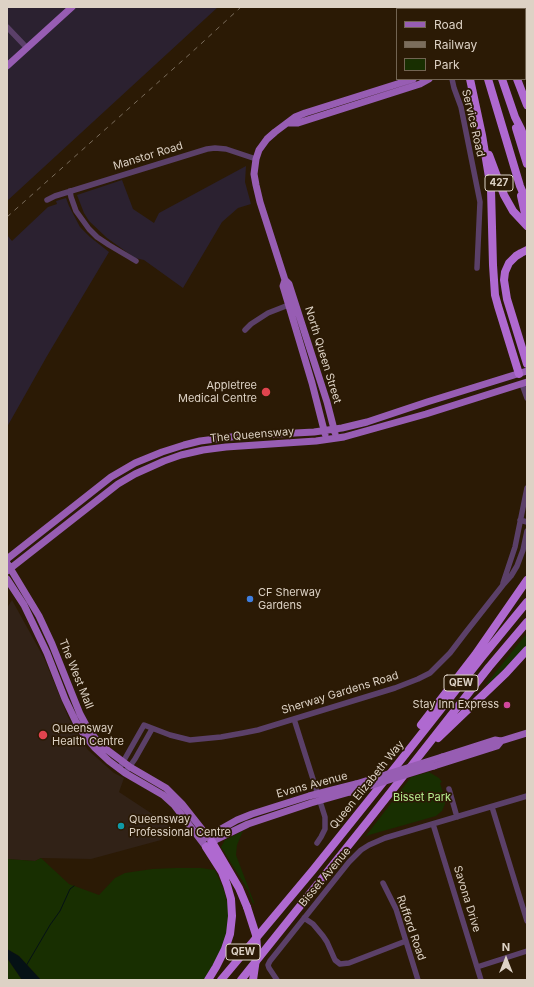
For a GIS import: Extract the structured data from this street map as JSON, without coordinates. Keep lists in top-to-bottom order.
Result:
{
  "streets": {
    "highway": ["427", "QEW", "Queen Elizabeth Way"],
    "main road": [
      "North Queen Street",
      "The Queensway",
      "The West Mall",
      "Evans Avenue"
    ],
    "street": [
      "Service Road",
      "Manstor Road",
      "Sherway Gardens Road",
      "Bisset Avenue",
      "Savona Drive",
      "Rufford Road"
    ]
  },
  "crossings": [
    ["Manstor Road", "North Queen Street"],
    ["North Queen Street", "The Queensway"],
    ["The Queensway", "The West Mall"],
    ["The West Mall", "Sherway Gardens Road"],
    ["The West Mall", "Evans Avenue"],
    ["Bisset Avenue", "Savona Drive"]
  ],
  "parks": ["Bisset Park"],
  "places": [
    "Appletree Medical Centre",
    "CF Sherway Gardens",
    "Stay Inn Express",
    "Queensway Health Centre",
    "Queensway Professional Centre"
  ],
  "legend": ["Road", "Railway", "Park"],
  "north": "top"
}
